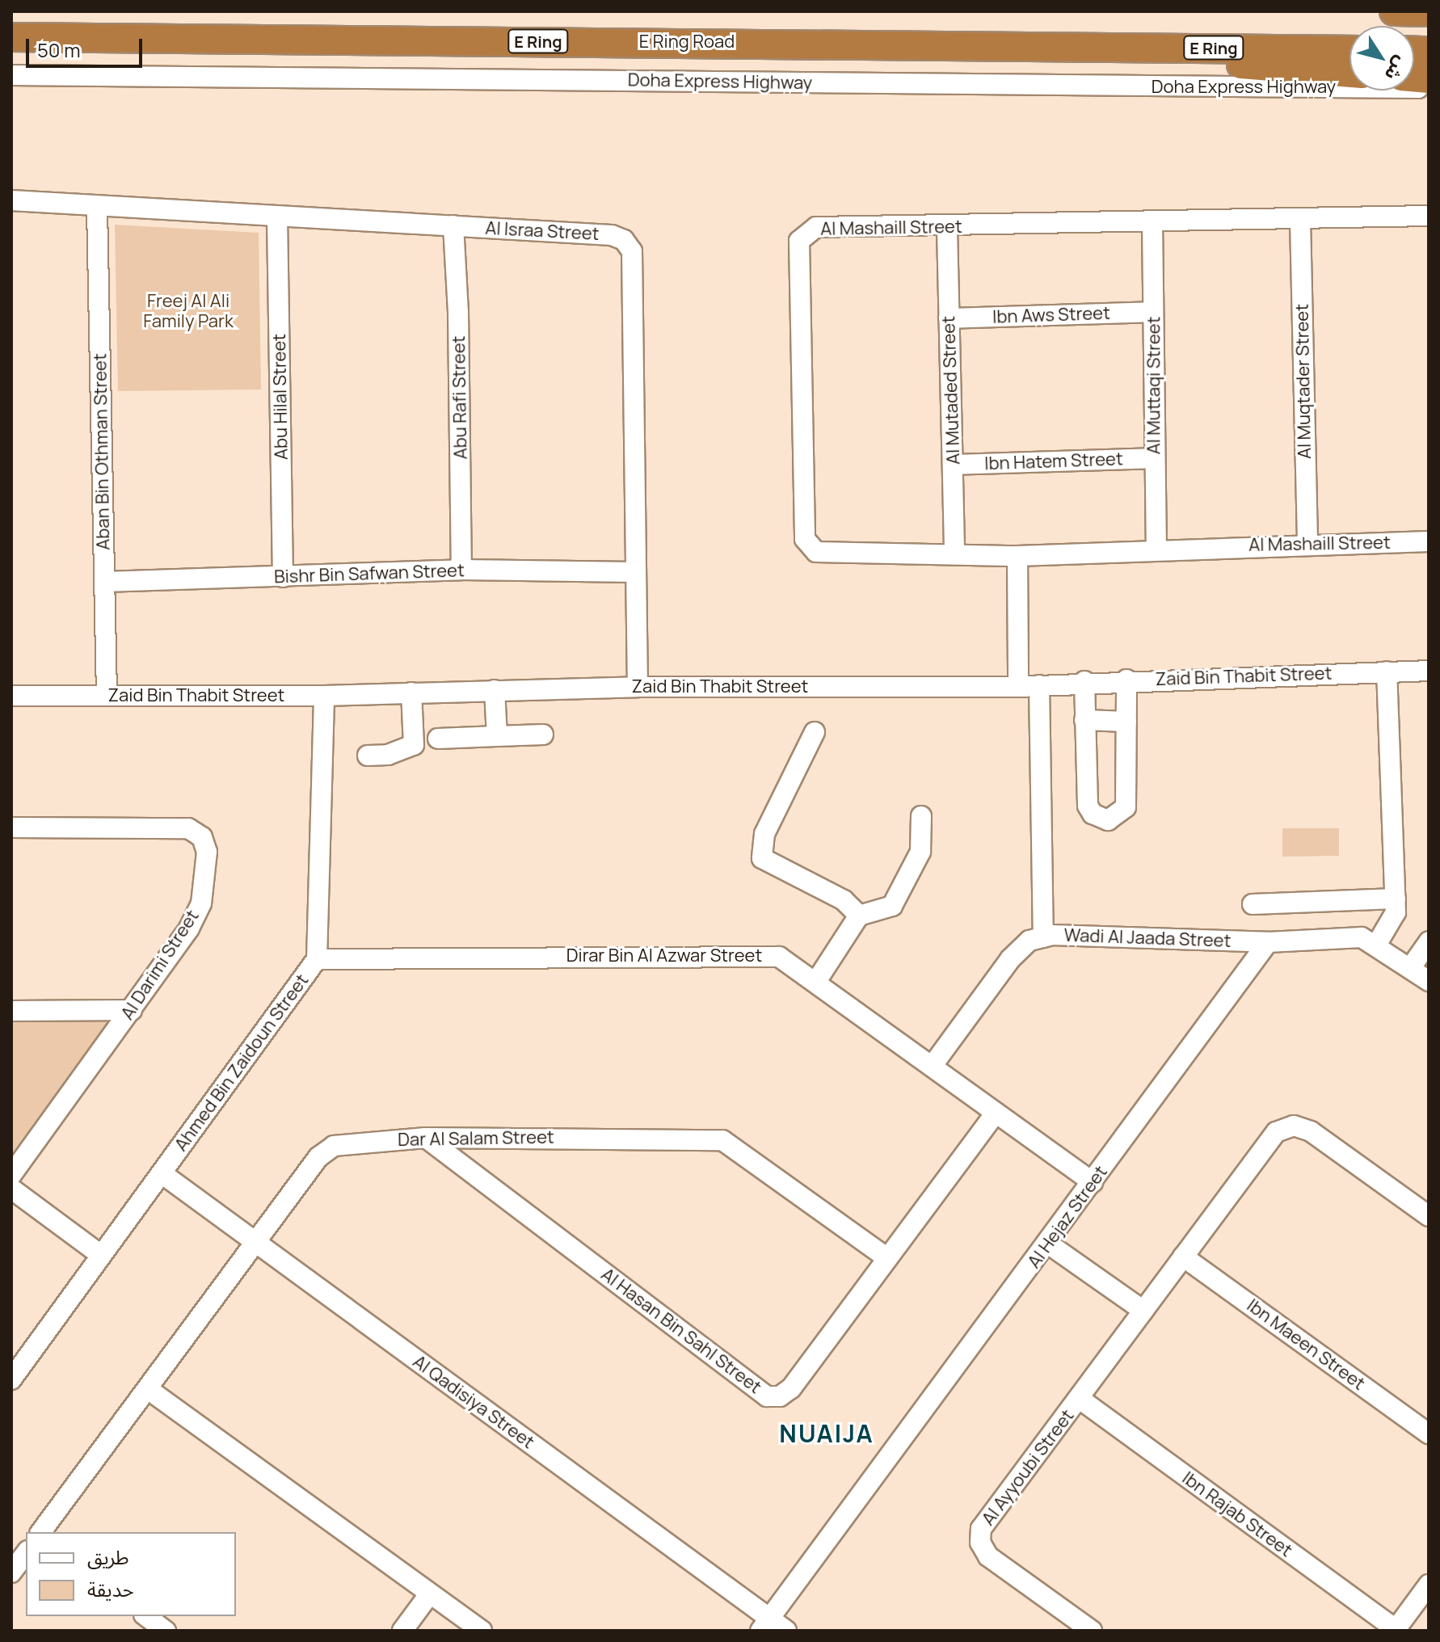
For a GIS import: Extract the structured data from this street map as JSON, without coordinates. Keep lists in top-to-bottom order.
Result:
{
  "streets": {
    "highway": ["E Ring", "E Ring Road"],
    "street": [
      "Doha Express Highway",
      "Al Mashaill Street",
      "Al Israa Street",
      "Ibn Aws Street",
      "Al Muqtader Street",
      "Al Muttaqi Street",
      "Al Mutaded Street",
      "Abu Hilal Street",
      "Abu Rafi Street",
      "Aban Bin Othman Street",
      "Ibn Hatem Street",
      "Bishr Bin Safwan Street",
      "Zaid Bin Thabit Street",
      "Wadi Al Jaada Street",
      "Dirar Bin Al Azwar Street",
      "Al Darimi Street",
      "Ahmed Bin Zaidoun Street",
      "Dar Al Salam Street",
      "Al Hejaz Street",
      "Al Hasan Bin Sahl Street",
      "Ibn Maeen Street",
      "Al Qadisiya Street",
      "Al Ayyoubi Street",
      "Ibn Rajab Street"
    ]
  },
  "crossings": [
    ["Al Mashaill Street", "Al Muqtader Street"],
    ["Al Mashaill Street", "Al Muttaqi Street"],
    ["Al Mashaill Street", "Al Mutaded Street"],
    ["Al Israa Street", "Abu Hilal Street"],
    ["Al Israa Street", "Abu Rafi Street"],
    ["Al Israa Street", "Aban Bin Othman Street"],
    ["Al Israa Street", "Bishr Bin Safwan Street"],
    ["Al Israa Street", "Zaid Bin Thabit Street"],
    ["Ibn Aws Street", "Al Muttaqi Street"],
    ["Ibn Aws Street", "Al Mutaded Street"],
    ["Al Muttaqi Street", "Ibn Hatem Street"],
    ["Al Mutaded Street", "Ibn Hatem Street"],
    ["Abu Hilal Street", "Bishr Bin Safwan Street"],
    ["Abu Rafi Street", "Bishr Bin Safwan Street"],
    ["Aban Bin Othman Street", "Bishr Bin Safwan Street"],
    ["Aban Bin Othman Street", "Zaid Bin Thabit Street"],
    ["Zaid Bin Thabit Street", "Ahmed Bin Zaidoun Street"],
    ["Wadi Al Jaada Street", "Dirar Bin Al Azwar Street"],
    ["Wadi Al Jaada Street", "Al Hejaz Street"],
    ["Dirar Bin Al Azwar Street", "Ahmed Bin Zaidoun Street"],
    ["Dirar Bin Al Azwar Street", "Al Hejaz Street"],
    ["Dirar Bin Al Azwar Street", "Al Hasan Bin Sahl Street"],
    ["Ahmed Bin Zaidoun Street", "Al Qadisiya Street"],
    ["Dar Al Salam Street", "Al Hasan Bin Sahl Street"],
    ["Dar Al Salam Street", "Al Qadisiya Street"],
    ["Al Hejaz Street", "Al Qadisiya Street"],
    ["Ibn Maeen Street", "Al Ayyoubi Street"],
    ["Al Ayyoubi Street", "Ibn Rajab Street"]
  ],
  "districts": ["NUAIJA"],
  "parks": ["Freej Al Ali Family Park"],
  "legend": ["طريق", "حديقة"],
  "scale_bar": "50 m",
  "north": "bottom right"
}
